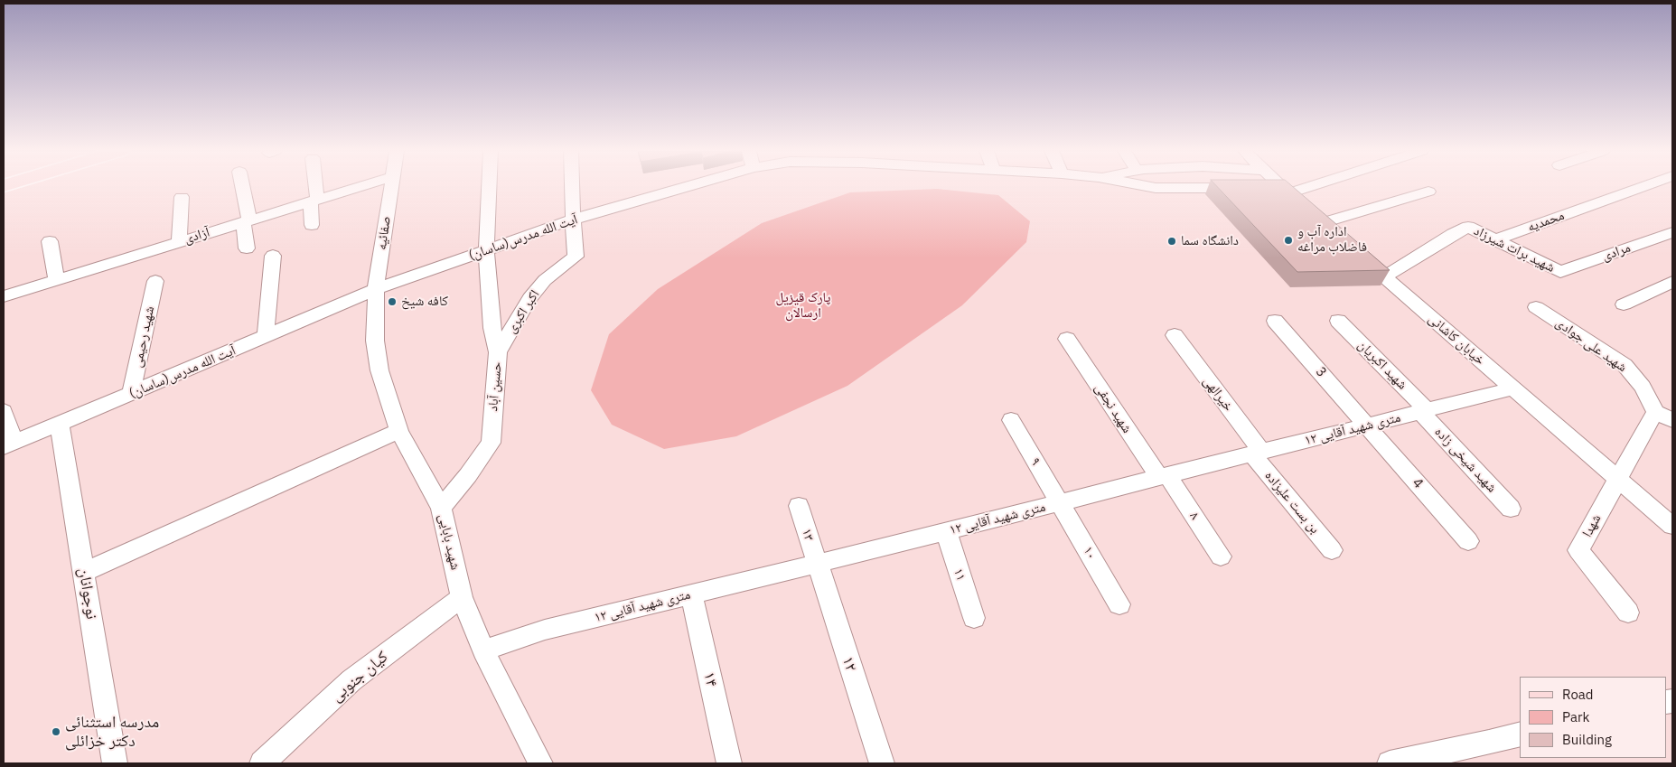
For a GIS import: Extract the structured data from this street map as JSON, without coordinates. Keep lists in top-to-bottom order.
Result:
{
  "streets": {
    "street": [
      "محمدیه",
      "صفائیه",
      "آزادی",
      "آیت الله مدرس(ساسان)",
      "شهید برات شیرزاد",
      "مرادی",
      "اکبر اکبری",
      "شهید رحیمی",
      "خیابان کاشانی",
      "شهید علی جوادی",
      "شهید اکبریان",
      "3",
      "حسین آباد",
      "خیرالهی",
      "شهید نجفی",
      "۱۲ متری شهید آقایی",
      "شهید شیخی زاده",
      "۹",
      "4",
      "بن بست علیزاده",
      "۸",
      "شهدا",
      "۱۳",
      "شهید بابایی",
      "۱۰",
      "۱۱",
      "نوجوانان",
      "۱۲",
      "کیان جنوبی",
      "۱۴"
    ]
  },
  "crossings": [
    ["محمدیه", "شهید برات شیرزاد"],
    ["صفائیه", "آیت الله مدرس(ساسان)"],
    ["صفائیه", "شهید بابایی"],
    ["آیت الله مدرس(ساسان)", "اکبر اکبری"],
    ["آیت الله مدرس(ساسان)", "شهید رحیمی"],
    ["آیت الله مدرس(ساسان)", "حسین آباد"],
    ["آیت الله مدرس(ساسان)", "شهید بابایی"],
    ["آیت الله مدرس(ساسان)", "نوجوانان"],
    ["شهید برات شیرزاد", "مرادی"],
    ["شهید برات شیرزاد", "خیابان کاشانی"],
    ["اکبر اکبری", "حسین آباد"],
    ["خیابان کاشانی", "۱۲ متری شهید آقایی"],
    ["خیابان کاشانی", "شهدا"],
    ["شهید اکبریان", "۱۲ متری شهید آقایی"],
    ["شهید اکبریان", "شهید شیخی زاده"],
    ["3", "۱۲ متری شهید آقایی"],
    ["3", "4"],
    ["حسین آباد", "شهید بابایی"],
    ["خیرالهی", "۱۲ متری شهید آقایی"],
    ["خیرالهی", "بن بست علیزاده"],
    ["شهید نجفی", "۱۲ متری شهید آقایی"],
    ["شهید نجفی", "۸"],
    ["۱۲ متری شهید آقایی", "شهید شیخی زاده"],
    ["۱۲ متری شهید آقایی", "۹"],
    ["۱۲ متری شهید آقایی", "4"],
    ["۱۲ متری شهید آقایی", "بن بست علیزاده"],
    ["۱۲ متری شهید آقایی", "۸"],
    ["۱۲ متری شهید آقایی", "۱۳"],
    ["۱۲ متری شهید آقایی", "شهید بابایی"],
    ["۱۲ متری شهید آقایی", "۱۰"],
    ["۱۲ متری شهید آقایی", "۱۱"],
    ["۱۲ متری شهید آقایی", "۱۲"],
    ["۱۲ متری شهید آقایی", "۱۴"],
    ["۹", "۱۰"],
    ["۱۳", "۱۲"],
    ["شهید بابایی", "کیان جنوبی"]
  ],
  "parks": ["پارک قیزیل ارسالان"],
  "places": [
    "اداره آب و فاضلاب مراغه",
    "دانشگاه سما",
    "کافه شیخ",
    "مدرسه استثنائی دکتر خزائلی"
  ],
  "legend": ["Road", "Park", "Building"]
}
